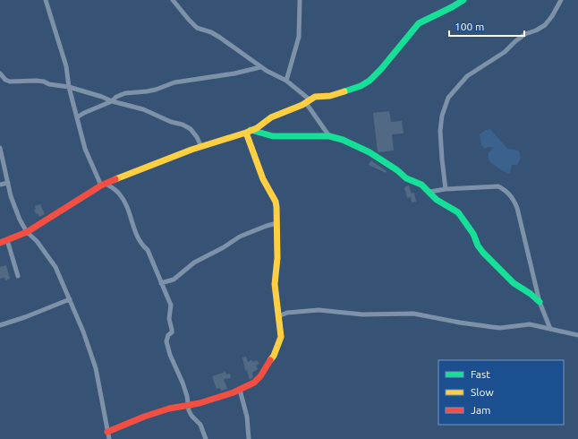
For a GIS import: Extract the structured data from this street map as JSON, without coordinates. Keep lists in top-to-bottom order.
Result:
{
  "legend": ["Fast", "Slow", "Jam"],
  "scale_bar": "100 m"
}
